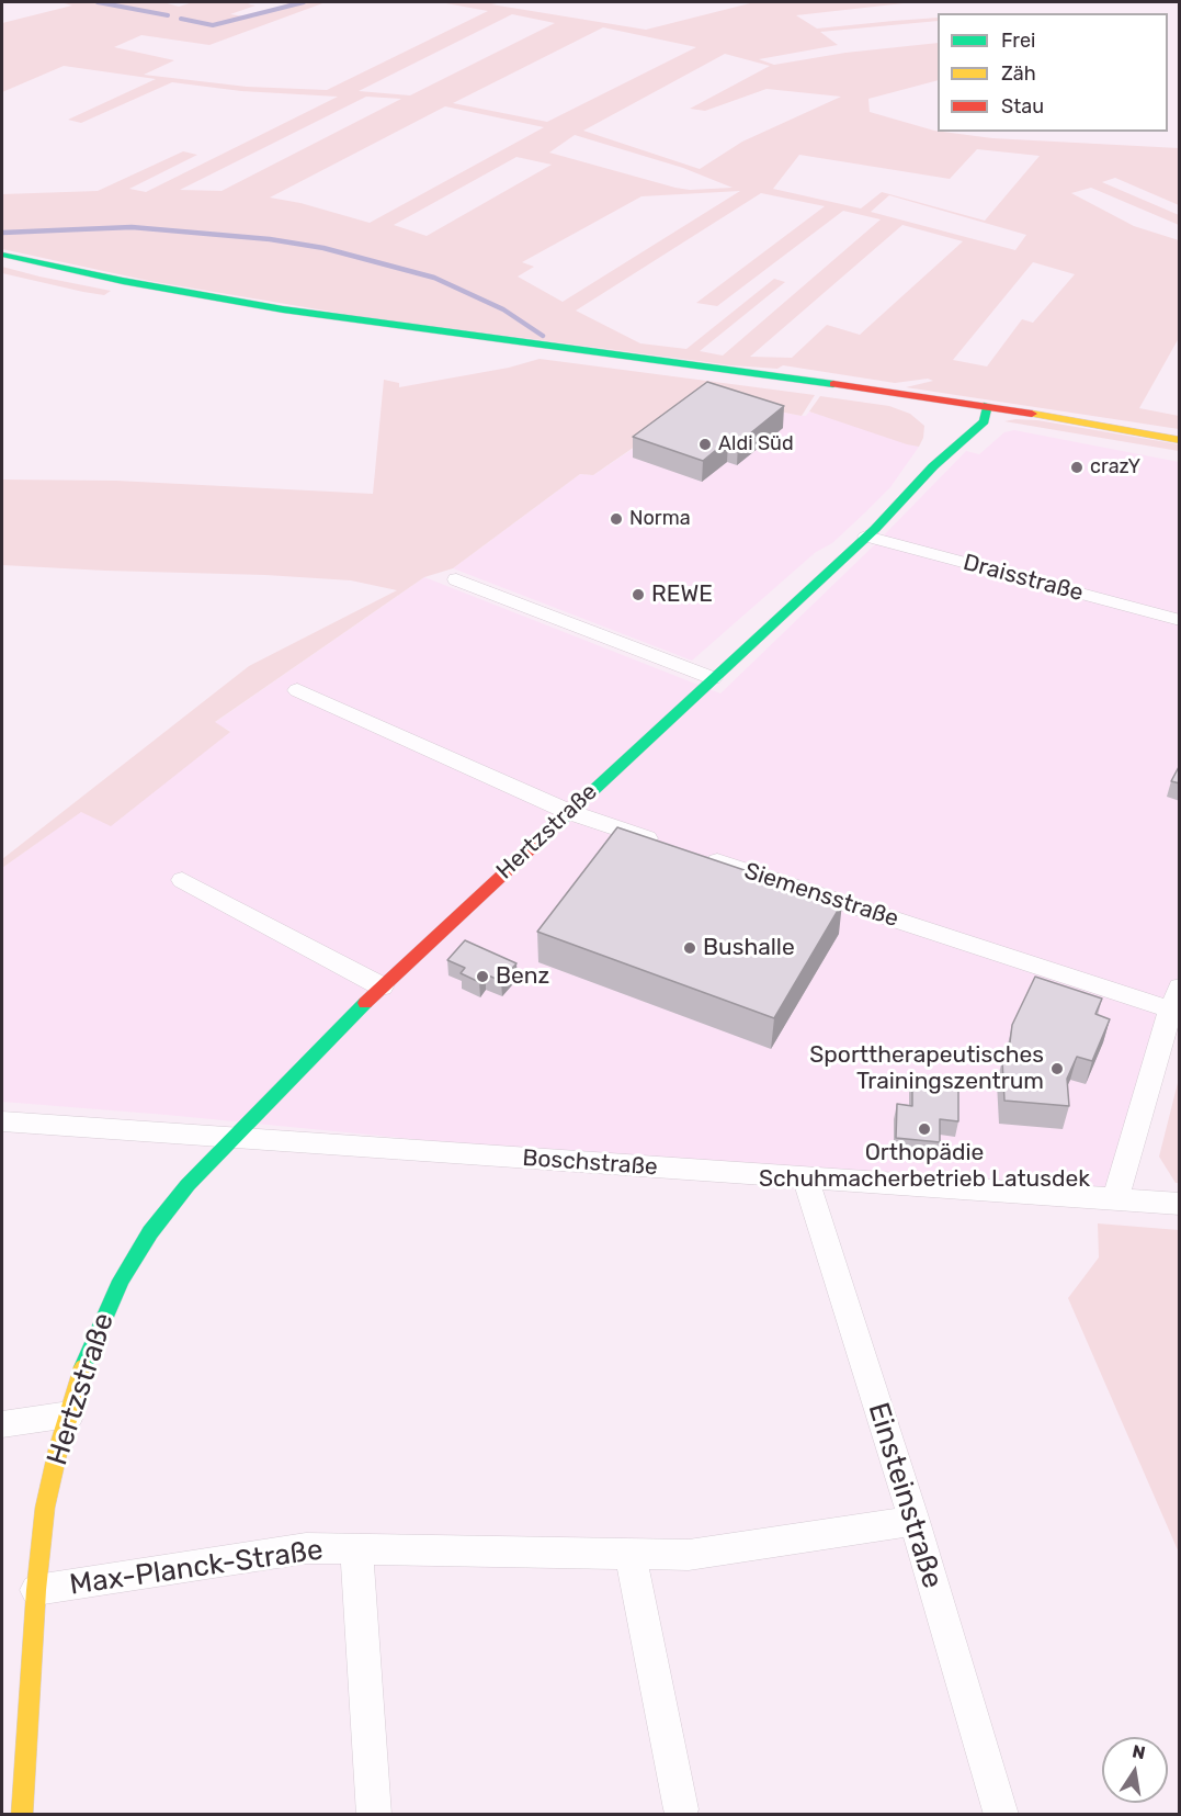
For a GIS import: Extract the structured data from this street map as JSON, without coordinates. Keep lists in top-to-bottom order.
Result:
{
  "streets": {
    "street": [
      "Draisstraße",
      "Hertzstraße",
      "Siemensstraße",
      "Boschstraße",
      "Einsteinstraße",
      "Max-Planck-Straße"
    ]
  },
  "crossings": [
    ["Draisstraße", "Hertzstraße"],
    ["Hertzstraße", "Boschstraße"],
    ["Hertzstraße", "Max-Planck-Straße"],
    ["Boschstraße", "Einsteinstraße"],
    ["Einsteinstraße", "Max-Planck-Straße"]
  ],
  "places": [
    "Aldi Süd",
    "crazY",
    "Norma",
    "REWE",
    "Bushalle",
    "Benz",
    "Sporttherapeutisches Trainingszentrum",
    "Orthopädie Schuhmacherbetrieb Latusdek"
  ],
  "legend": ["Frei", "Zäh", "Stau"],
  "north": "top"
}
